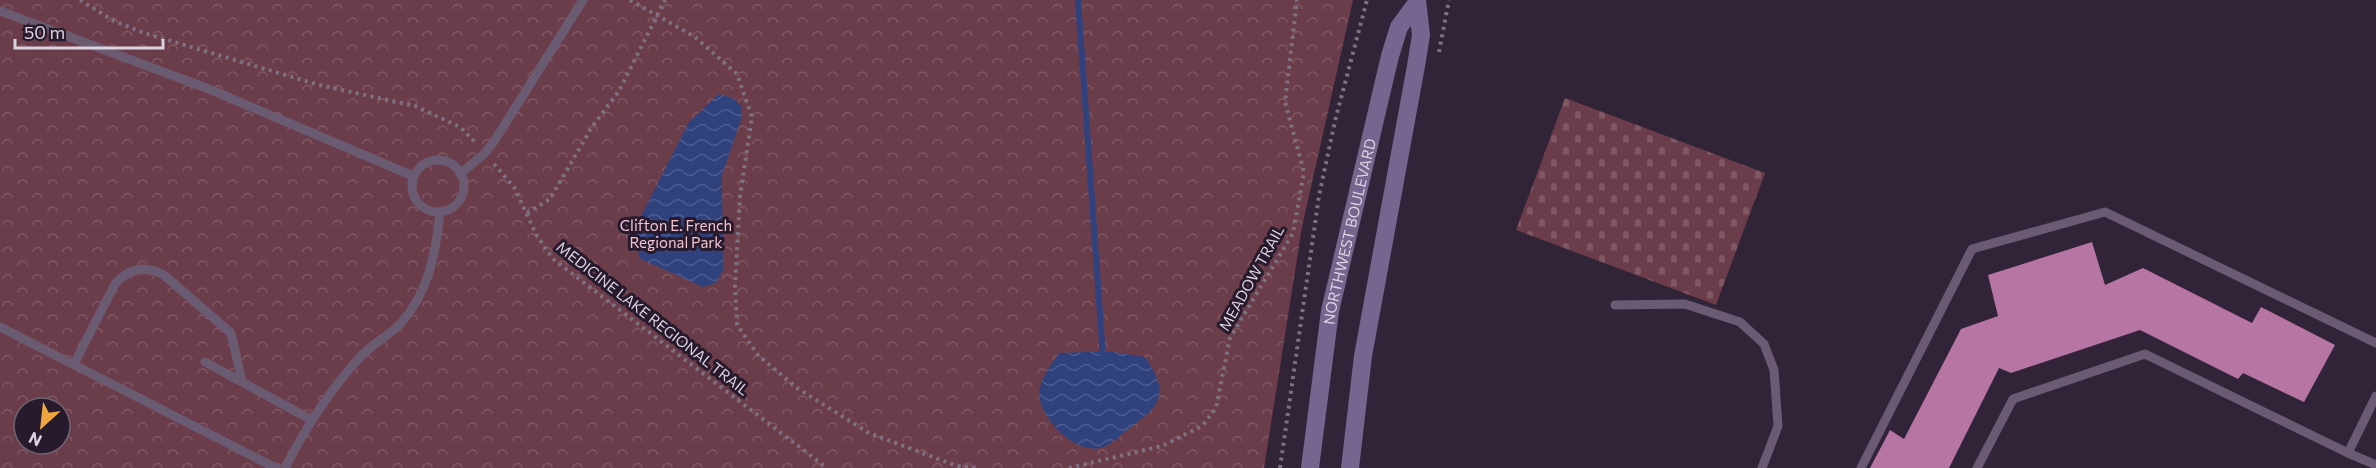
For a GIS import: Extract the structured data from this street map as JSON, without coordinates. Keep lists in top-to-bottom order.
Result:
{
  "streets": {
    "main road": ["NORTHWEST BOULEVARD"],
    "path": ["MEADOW TRAIL", "MEDICINE LAKE REGIONAL TRAIL"]
  },
  "parks": ["Clifton E. French Regional Park"],
  "scale_bar": "50 m",
  "north": "bottom left"
}
